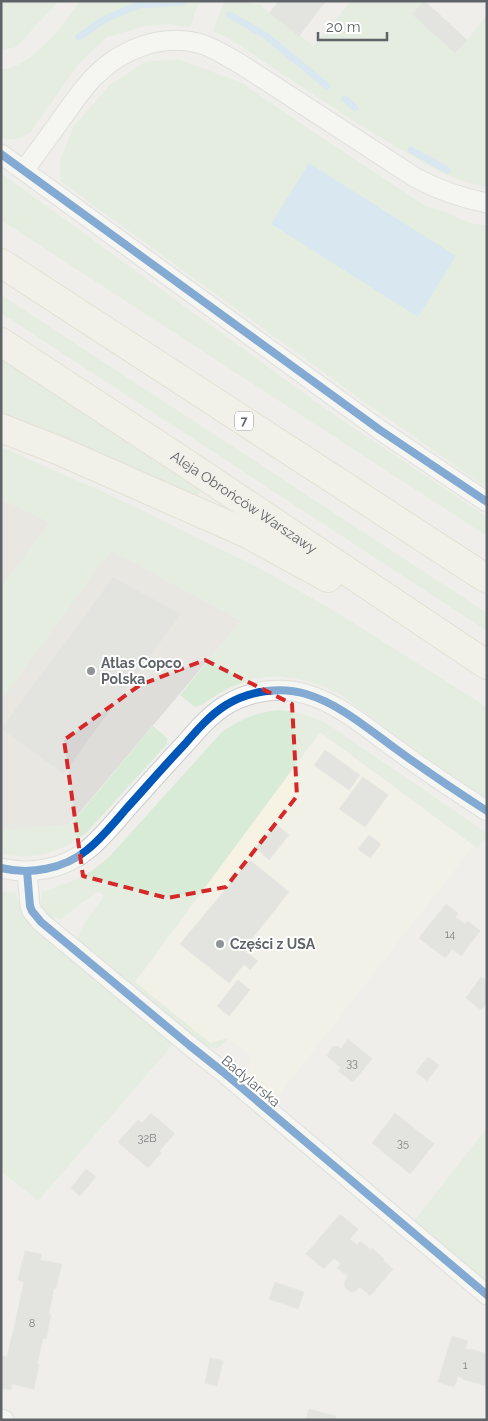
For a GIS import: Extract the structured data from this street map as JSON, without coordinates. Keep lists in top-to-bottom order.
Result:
{
  "streets": {
    "main road": ["7", "Aleja Obrońców Warszawy"],
    "street": ["Badylarska"]
  },
  "places": ["Atlas Copco Polska", "Części z USA"],
  "house_numbers": [
    "14",
    "33",
    "32B",
    "35",
    "8",
    "1"
  ],
  "scale_bar": "20 m"
}
